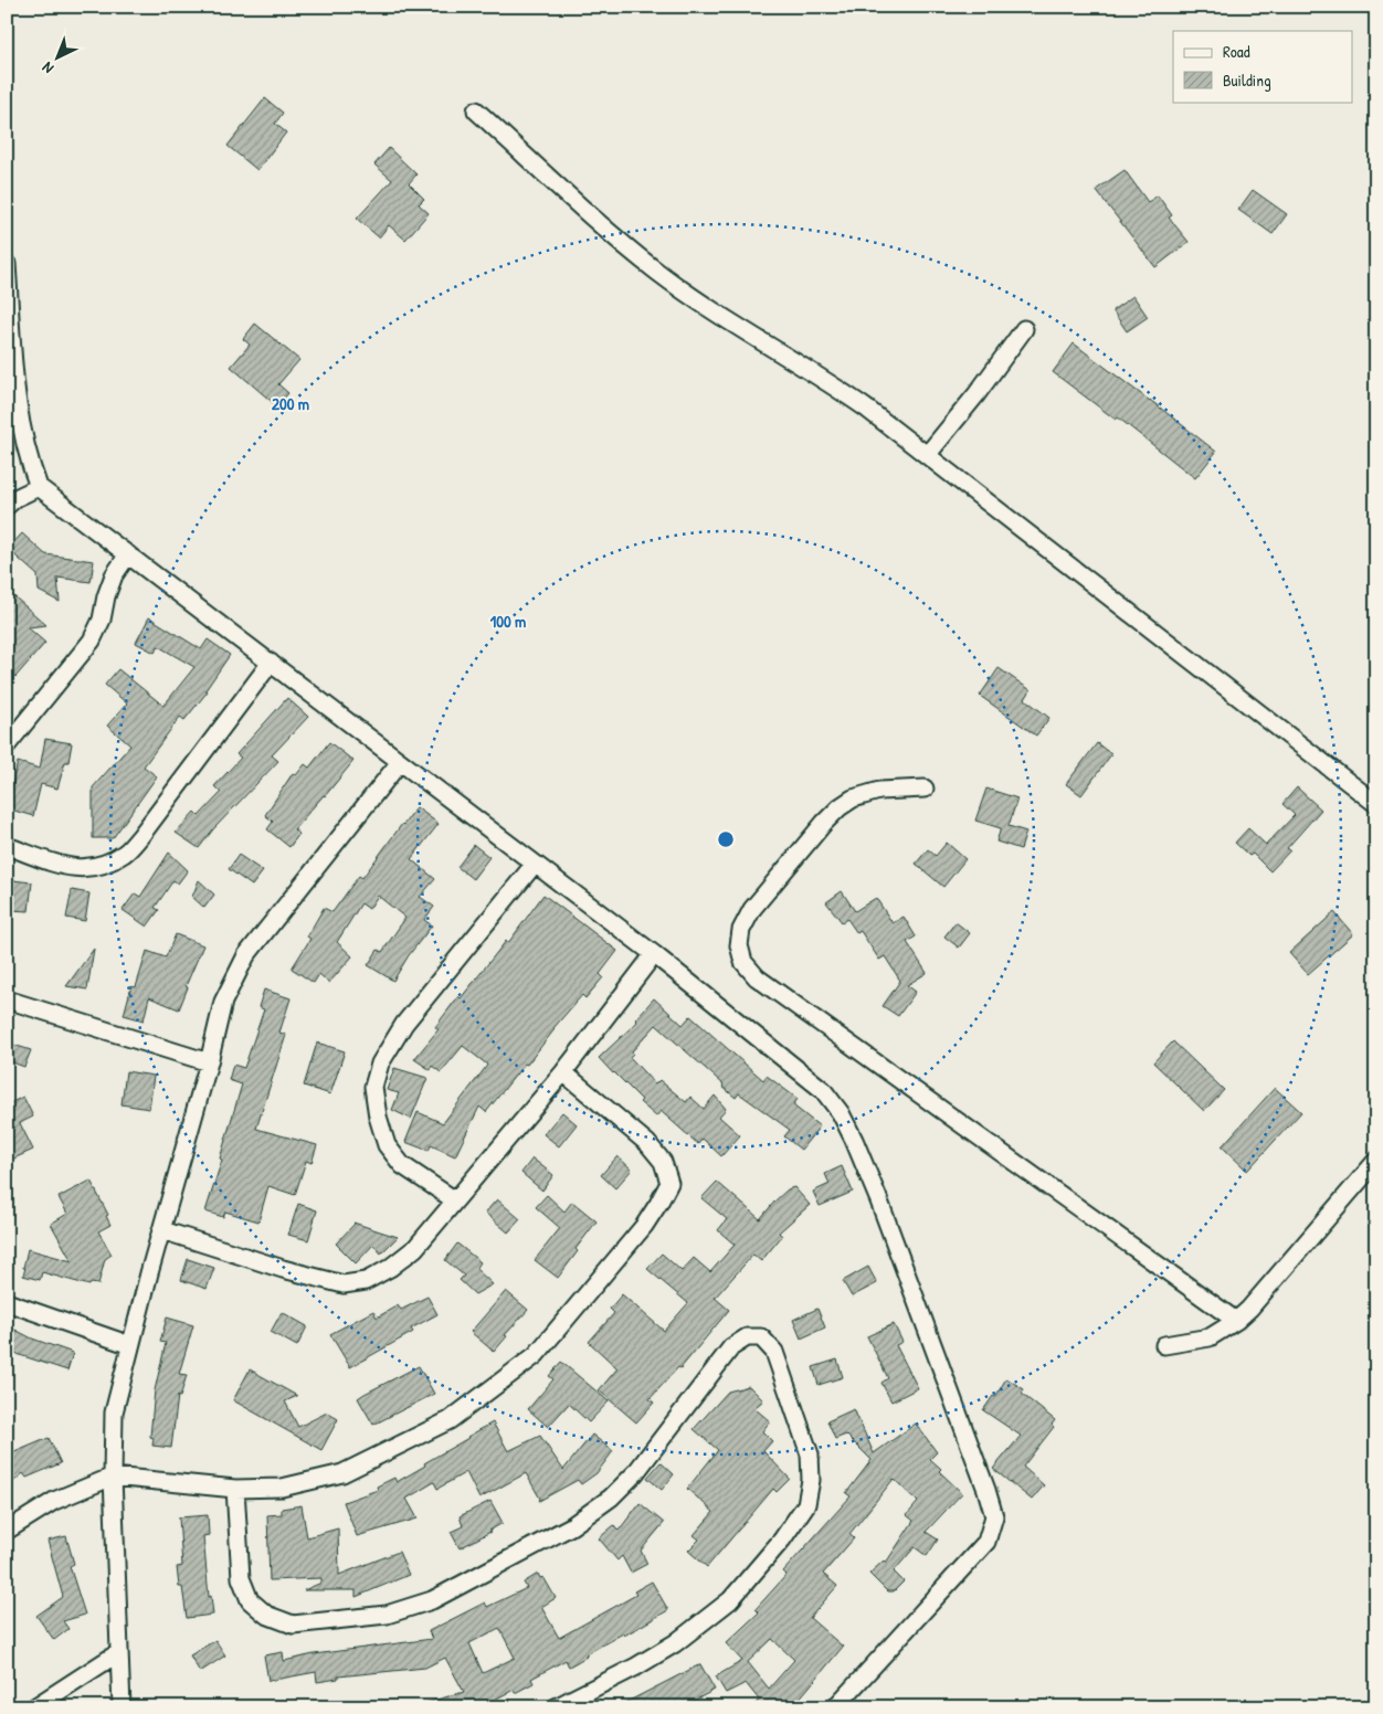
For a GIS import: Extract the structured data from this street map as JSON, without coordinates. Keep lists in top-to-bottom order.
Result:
{
  "legend": ["Road", "Building"],
  "north": "bottom left",
  "rings": ["200 m", "100 m"]
}
